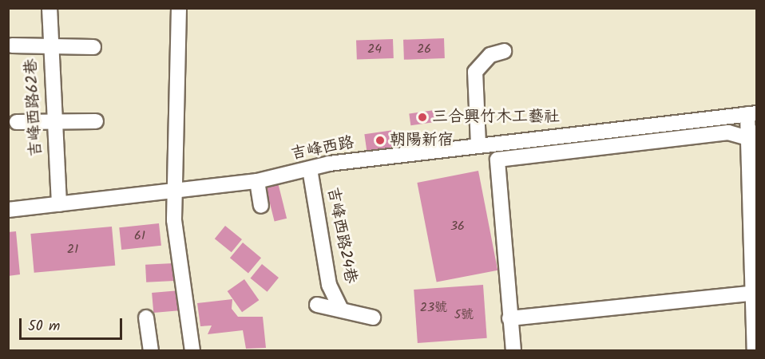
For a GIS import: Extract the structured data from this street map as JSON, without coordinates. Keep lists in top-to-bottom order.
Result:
{
  "streets": {
    "street": ["吉峰西路62巷", "吉峰西路", "吉峰西路24巷"]
  },
  "crossings": [
    ["吉峰西路62巷", "吉峰西路"],
    ["吉峰西路", "吉峰西路24巷"]
  ],
  "places": ["三合興竹木工藝社", "朝陽新宿"],
  "house_numbers": [
    "24",
    "26",
    "36",
    "61",
    "21",
    "23號",
    "5號"
  ],
  "scale_bar": "50 m"
}
